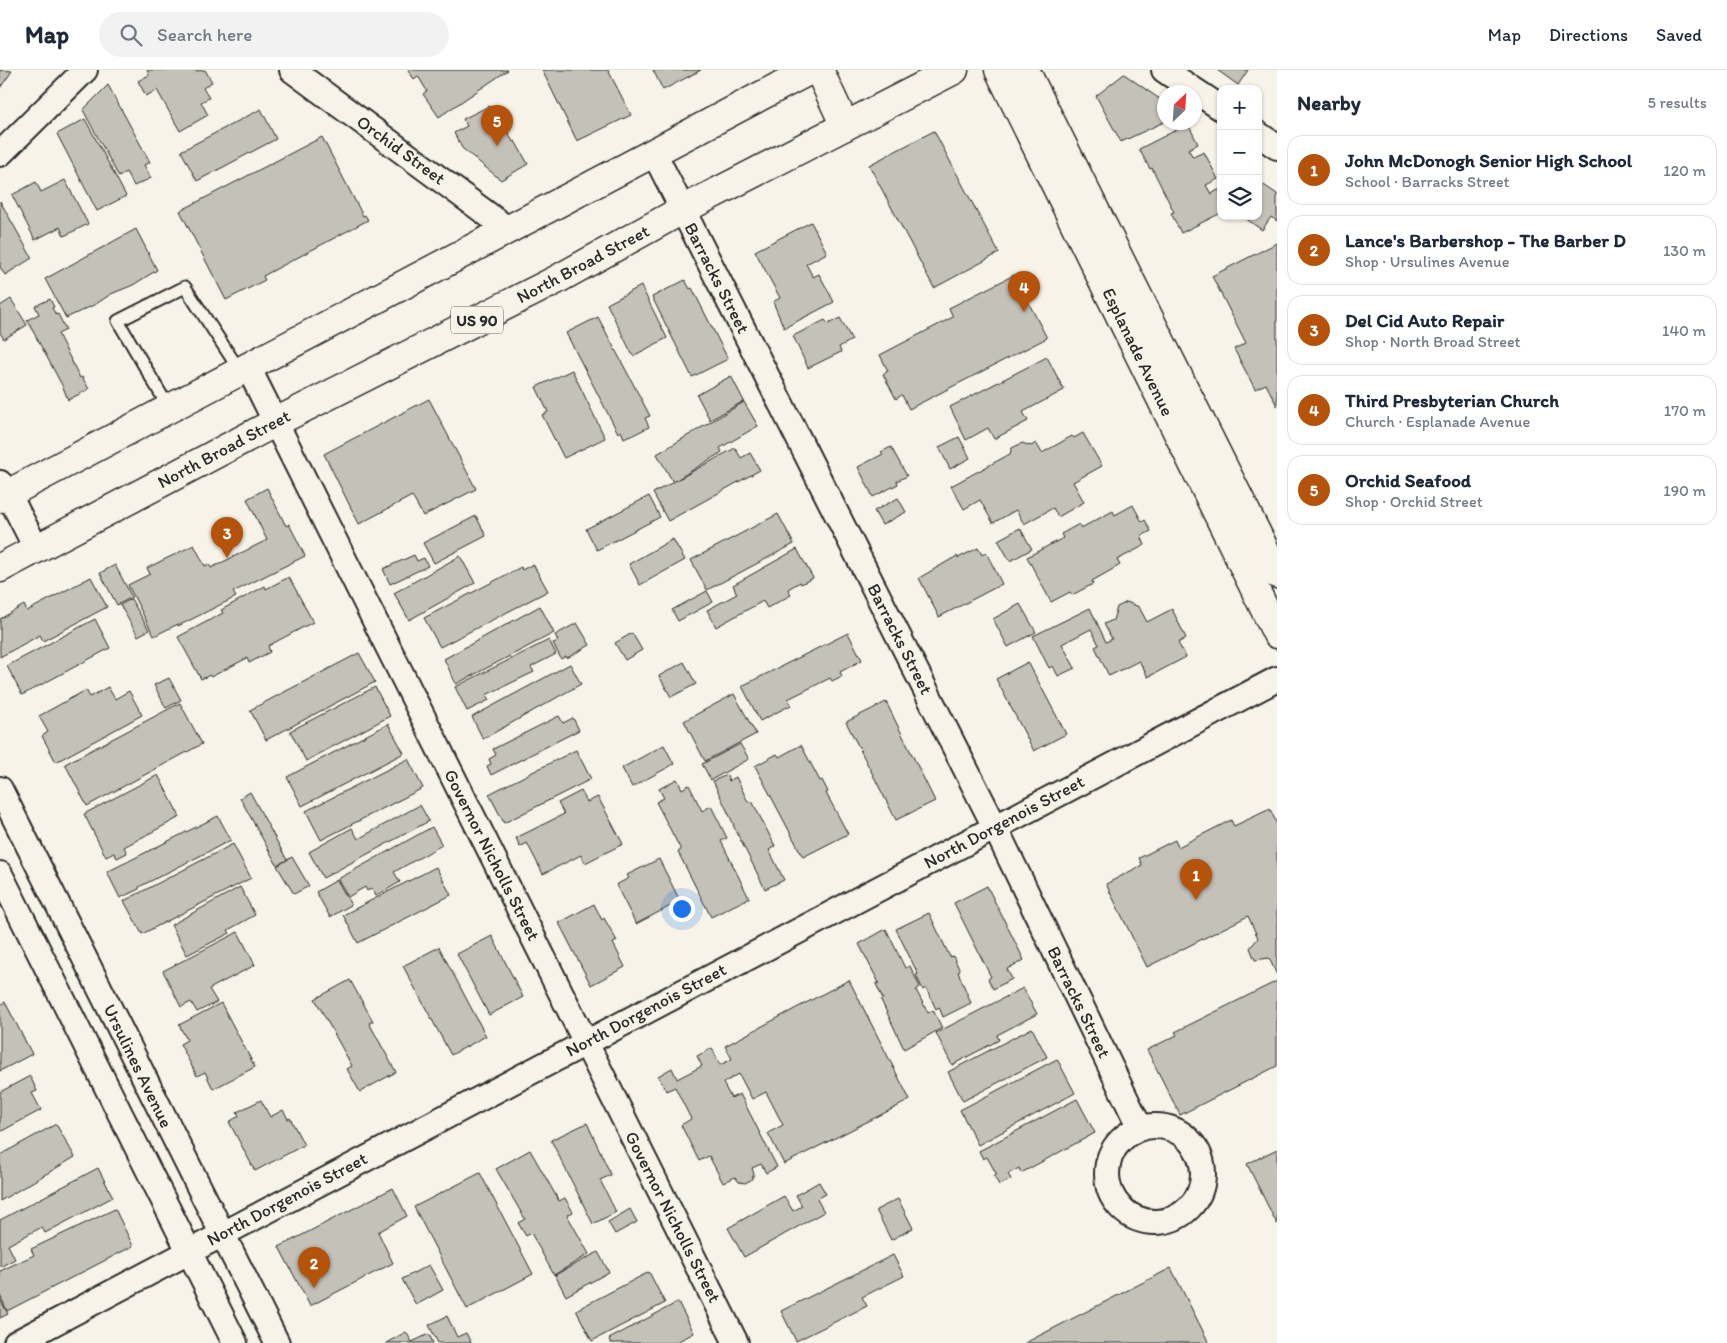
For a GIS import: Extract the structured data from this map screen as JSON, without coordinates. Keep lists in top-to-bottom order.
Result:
{
  "streets": {
    "main road": ["North Broad Street", "US 90", "Esplanade Avenue"],
    "street": [
      "Orchid Street",
      "Barracks Street",
      "North Dorgenois Street",
      "Governor Nicholls Street",
      "Ursulines Avenue"
    ]
  },
  "crossings": [
    ["North Broad Street", "Barracks Street"],
    ["North Broad Street", "Governor Nicholls Street"],
    ["Barracks Street", "North Dorgenois Street"],
    ["North Dorgenois Street", "Governor Nicholls Street"],
    ["North Dorgenois Street", "Ursulines Avenue"]
  ],
  "north": "top right",
  "page": {
    "header": "Map",
    "search": "Search here",
    "nav": ["Map", "Directions", "Saved"],
    "heading": ["Nearby", "5 results"],
    "map_buttons": ["+", "−"],
    "pins": [
      "5",
      "4",
      "3",
      "1",
      "2"
    ],
    "list": [
      {
        "mark": "1",
        "name": "John McDonogh Senior High School",
        "note": "School · Barracks Street",
        "value": "120 m"
      },
      {
        "mark": "2",
        "name": "Lance's Barbershop - The Barber D",
        "note": "Shop · Ursulines Avenue",
        "value": "130 m"
      },
      {
        "mark": "3",
        "name": "Del Cid Auto Repair",
        "note": "Shop · North Broad Street",
        "value": "140 m"
      },
      {
        "mark": "4",
        "name": "Third Presbyterian Church",
        "note": "Church · Esplanade Avenue",
        "value": "170 m"
      },
      {
        "mark": "5",
        "name": "Orchid Seafood",
        "note": "Shop · Orchid Street",
        "value": "190 m"
      }
    ]
  }
}
